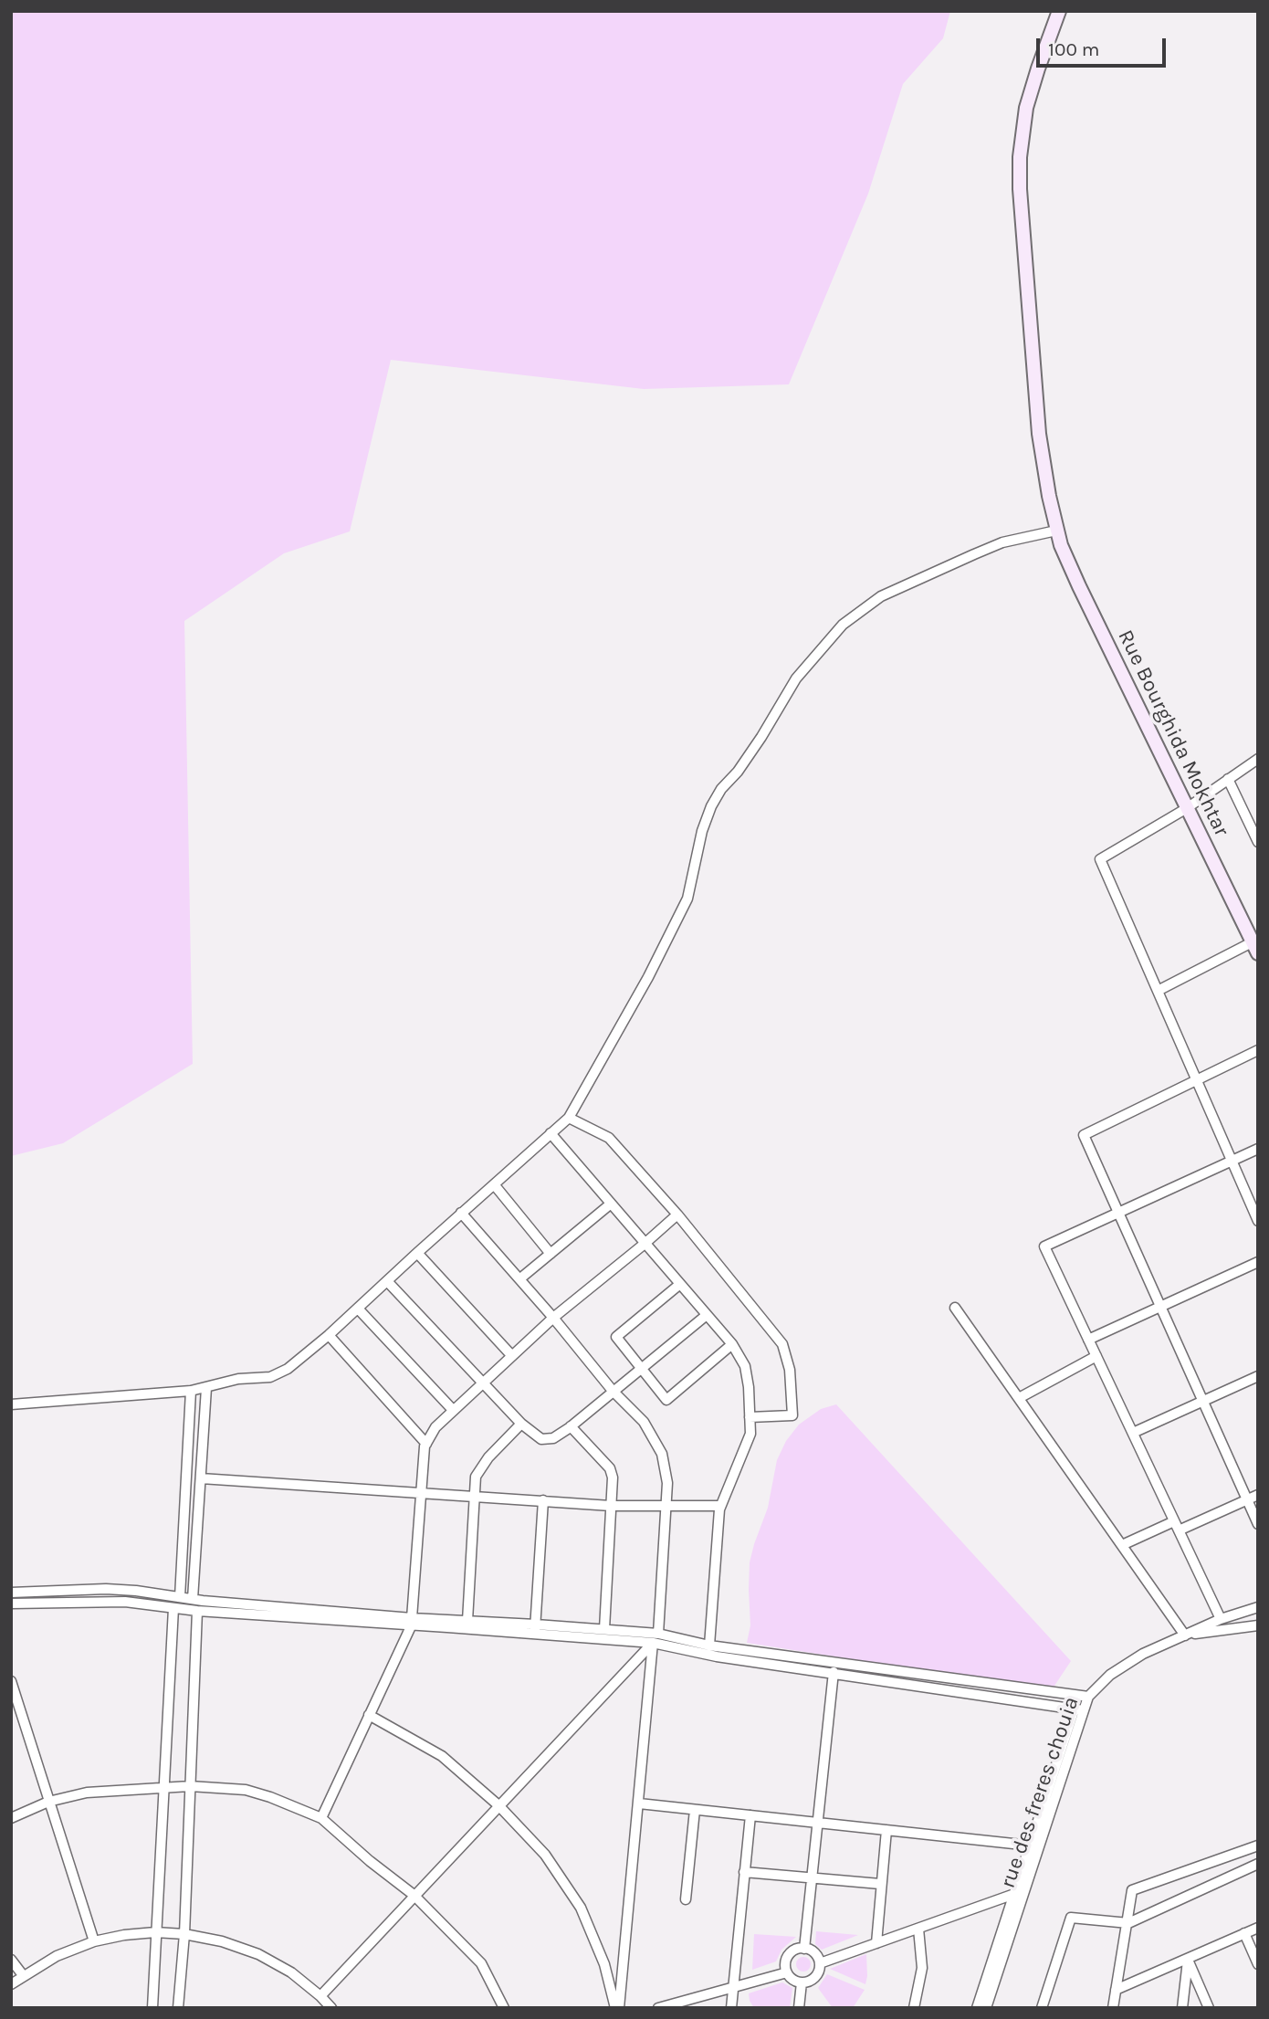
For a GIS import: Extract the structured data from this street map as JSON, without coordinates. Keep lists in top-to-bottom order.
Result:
{
  "streets": {
    "main road": ["Rue Bourghida Mokhtar"],
    "street": ["rue des freres chouia"]
  },
  "scale_bar": "100 m"
}
